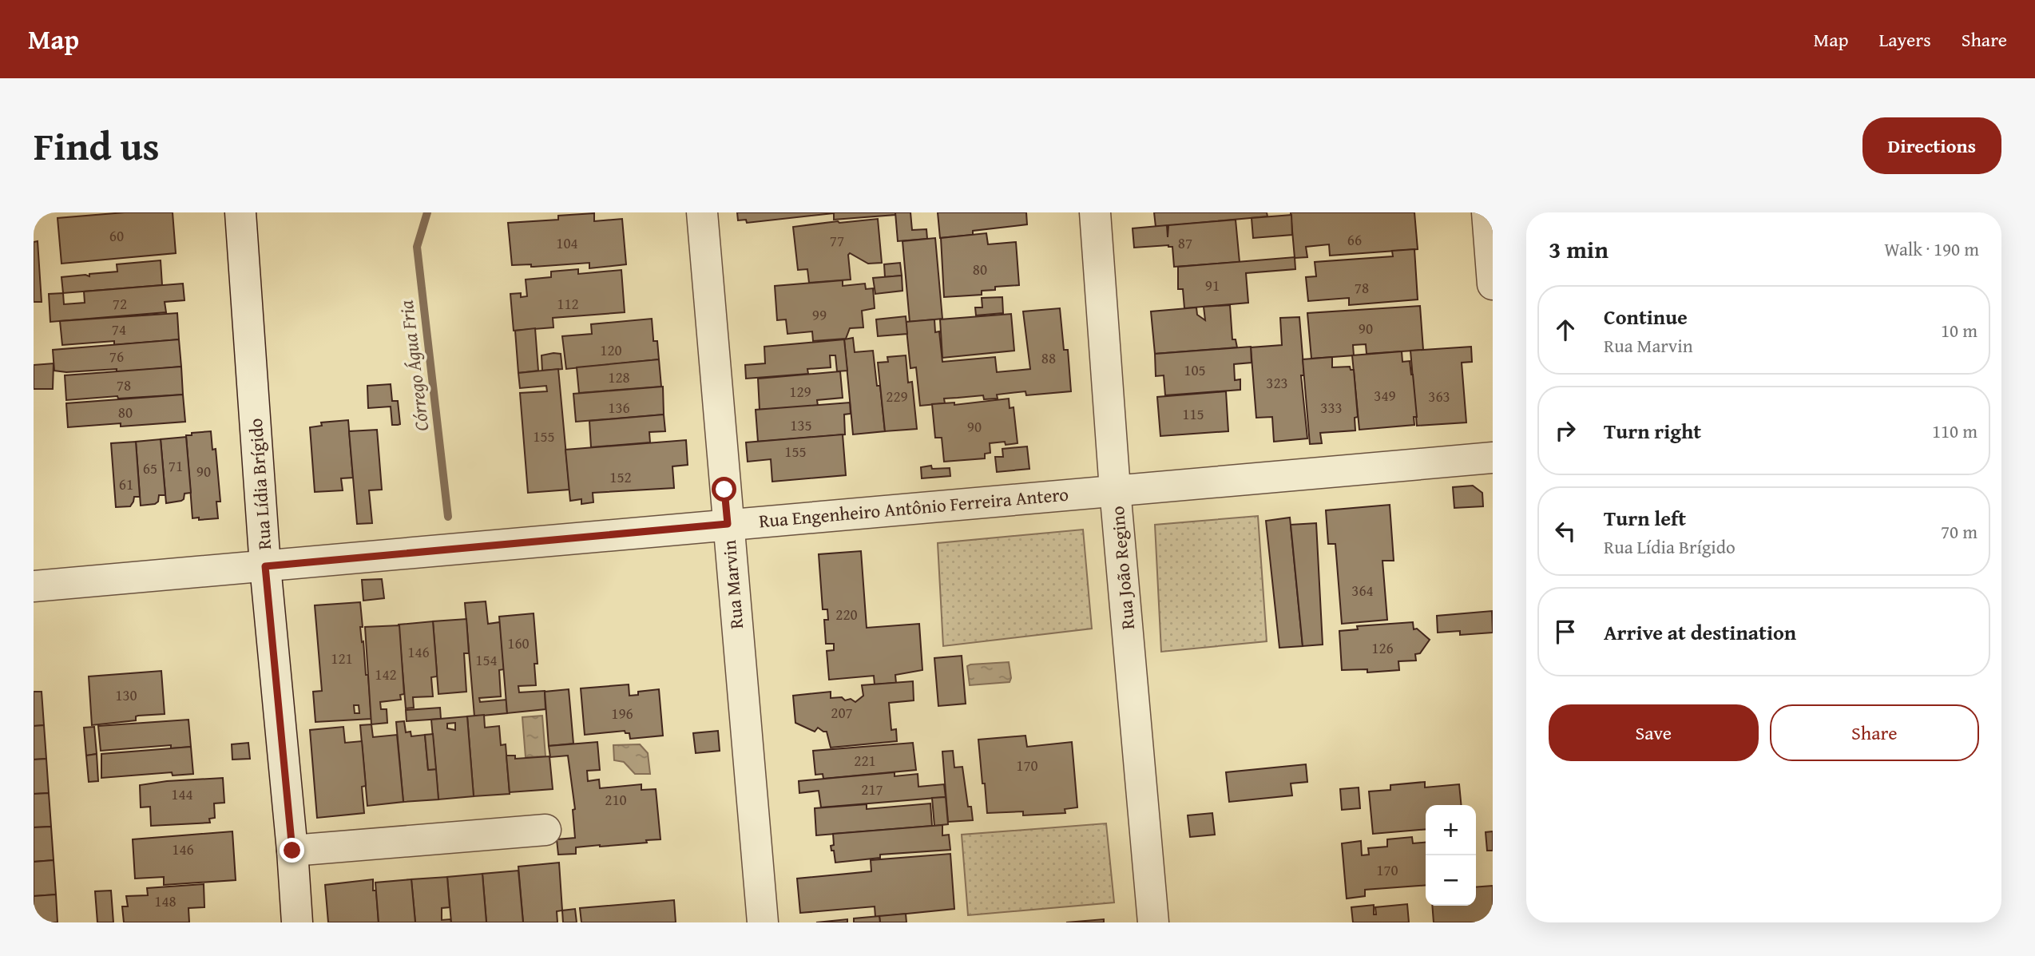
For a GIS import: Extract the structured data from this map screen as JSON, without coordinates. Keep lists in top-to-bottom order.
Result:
{
  "streets": {
    "street": [
      "Rua Lídia Brígido",
      "Rua Engenheiro Antônio Ferreira Antero",
      "Rua João Regino",
      "Rua Marvin"
    ]
  },
  "crossings": [
    ["Rua Lídia Brígido", "Rua Engenheiro Antônio Ferreira Antero"],
    ["Rua Engenheiro Antônio Ferreira Antero", "Rua João Regino"],
    ["Rua Engenheiro Antônio Ferreira Antero", "Rua Marvin"]
  ],
  "water": ["Córrego Água Fria"],
  "house_numbers": [
    "60",
    "66",
    "77",
    "104",
    "87",
    "80",
    "91",
    "78",
    "72",
    "112",
    "99",
    "90",
    "74",
    "120",
    "76",
    "88",
    "105",
    "128",
    "323",
    "78",
    "129",
    "349",
    "229",
    "363",
    "136",
    "333",
    "80",
    "115",
    "135",
    "90",
    "155",
    "155",
    "71",
    "65",
    "90",
    "152",
    "61",
    "364",
    "220",
    "160",
    "126",
    "146",
    "121",
    "154",
    "142",
    "130",
    "207",
    "196",
    "221",
    "170",
    "217",
    "144",
    "210",
    "146",
    "170",
    "148"
  ],
  "page": {
    "header": "Map",
    "nav": ["Map", "Layers", "Share"],
    "title": "Find us",
    "buttons": [
      "Directions",
      ["Save", "Share"]
    ],
    "heading": ["3 min", "Walk · 190 m"],
    "list": [
      ["Continue", "Rua Marvin", "10 m"],
      ["Turn right", "110 m"],
      ["Turn left", "Rua Lídia Brígido", "70 m"],
      "Arrive at destination"
    ],
    "map_buttons": ["+", "−"]
  }
}
